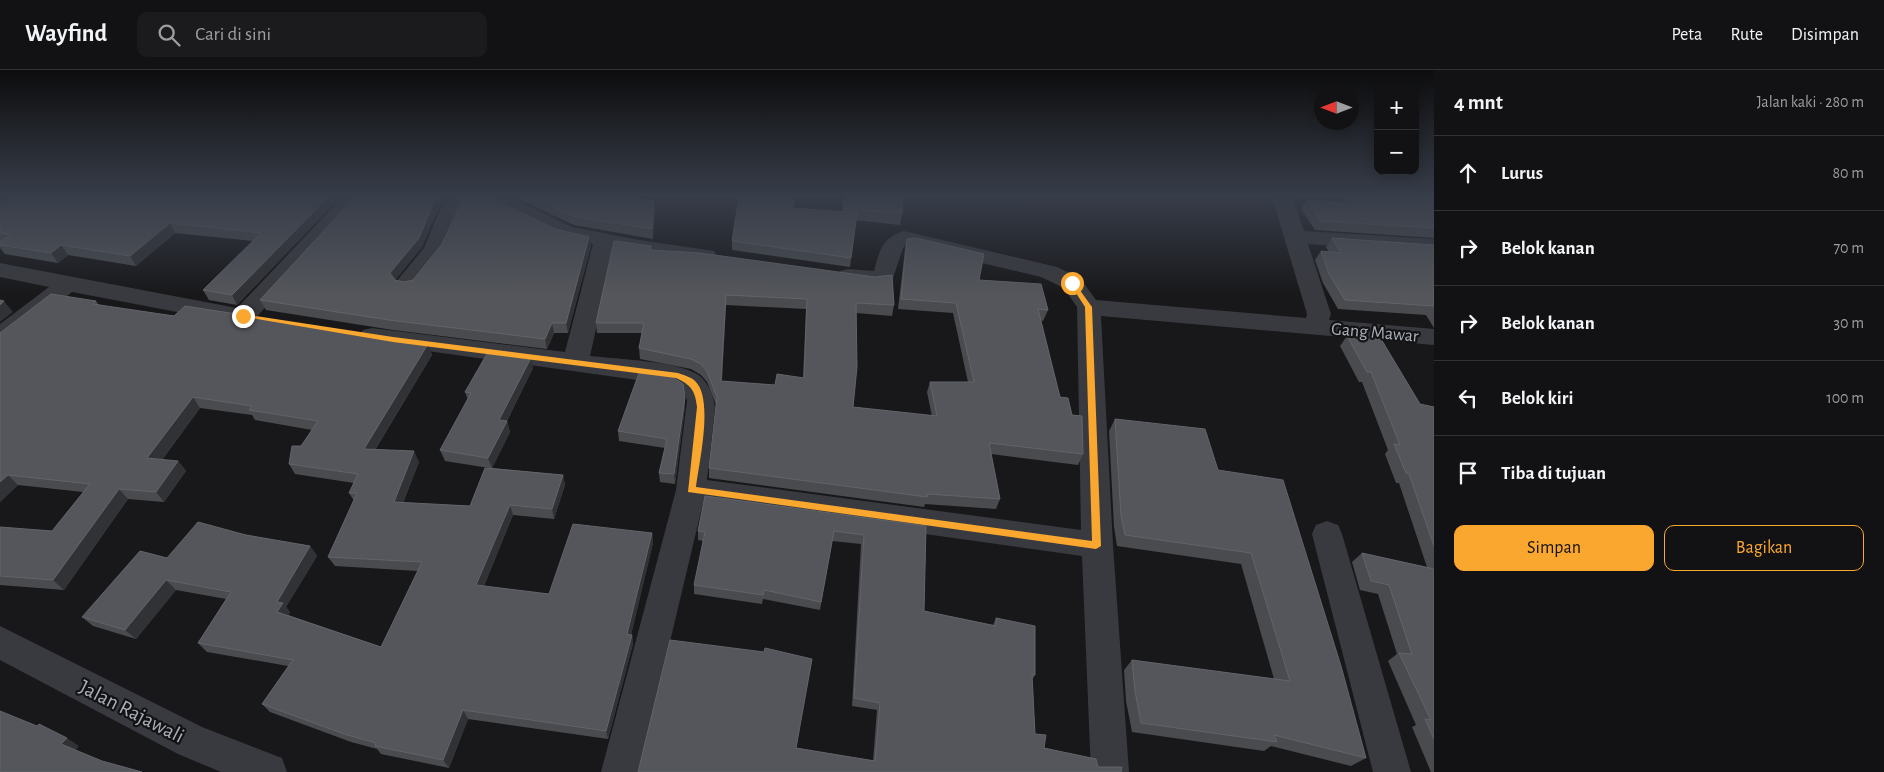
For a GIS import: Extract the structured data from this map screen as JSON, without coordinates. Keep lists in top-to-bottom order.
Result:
{
  "streets": {
    "street": ["Gang Mawar", "Jalan Rajawali"]
  },
  "north": "left",
  "page": {
    "header": "Wayfind",
    "search": "Cari di sini",
    "nav": ["Peta", "Rute", "Disimpan"],
    "heading": ["4 mnt", "Jalan kaki · 280 m"],
    "map_buttons": ["+", "−"],
    "list": [
      ["Lurus", "80 m"],
      ["Belok kanan", "70 m"],
      ["Belok kanan", "30 m"],
      ["Belok kiri", "100 m"],
      "Tiba di tujuan"
    ],
    "buttons": ["Simpan", "Bagikan"]
  }
}
